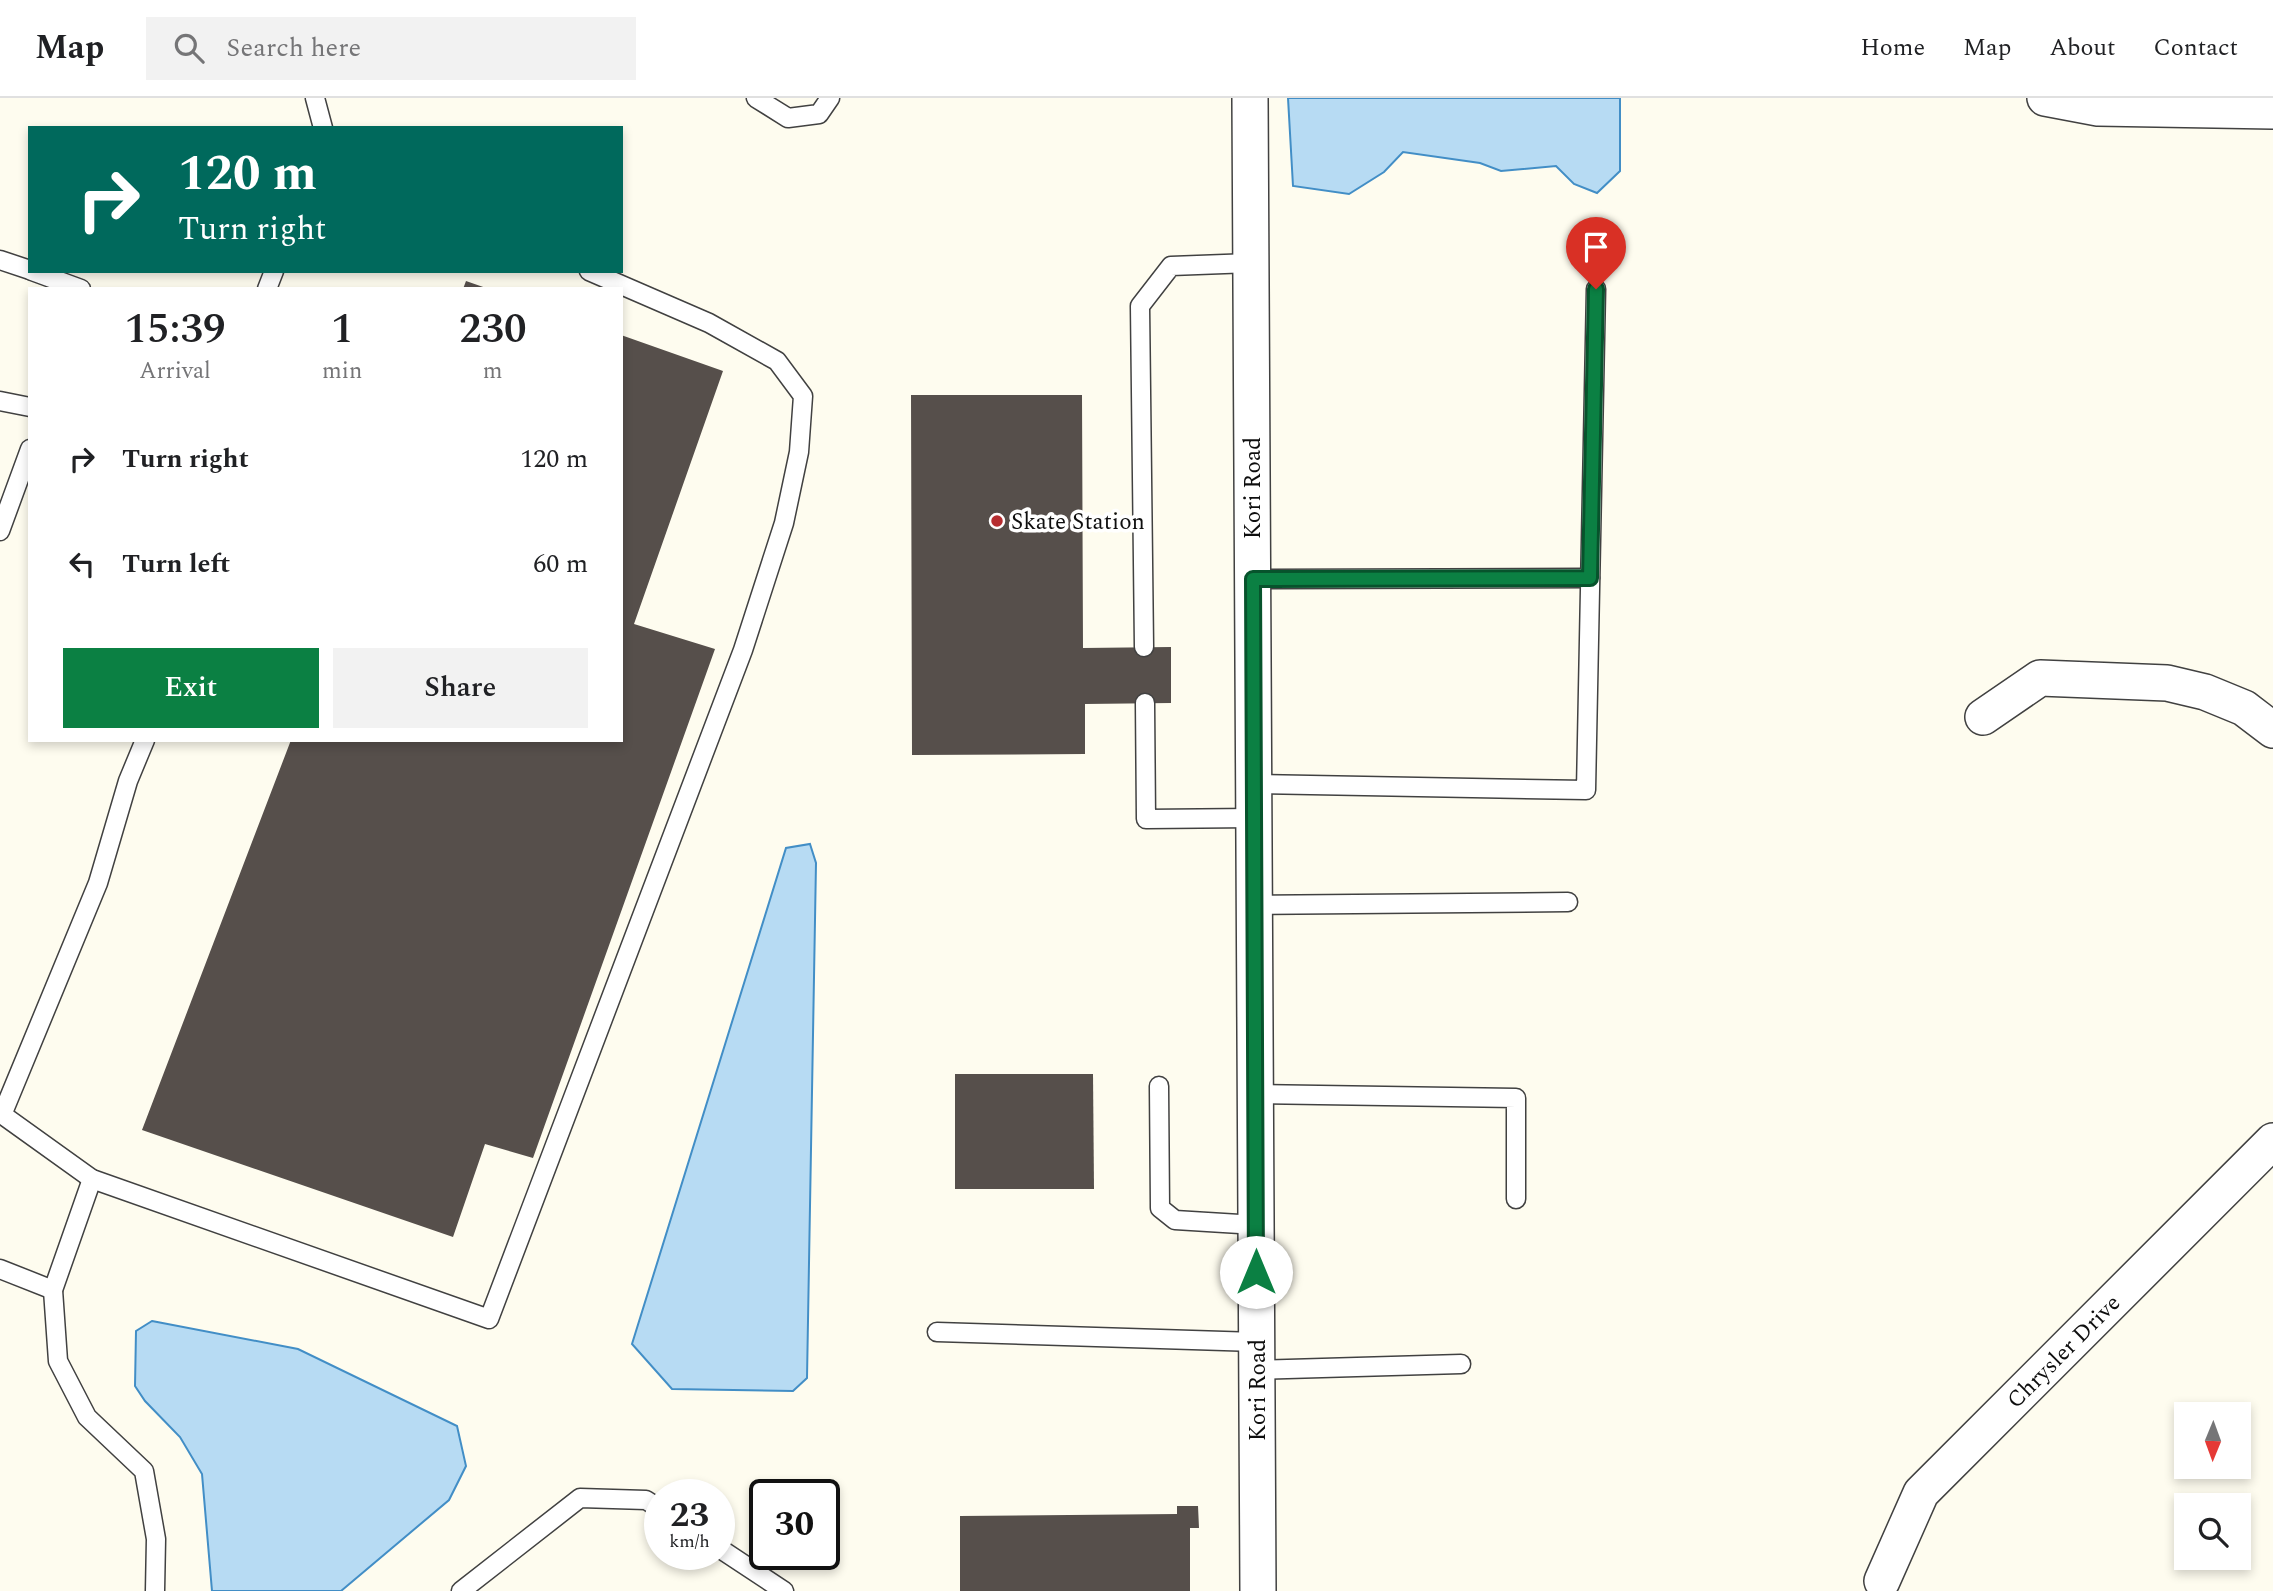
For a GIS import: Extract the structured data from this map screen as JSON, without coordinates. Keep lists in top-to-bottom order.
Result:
{
  "streets": {
    "street": ["Kori Road", "Chrysler Drive"]
  },
  "places": ["Skate Station"],
  "north": "bottom",
  "page": {
    "header": "Map",
    "search": "Search here",
    "nav": [
      "Home",
      "Map",
      "About",
      "Contact"
    ],
    "turn": ["120 m", "Turn right"],
    "eta": [
      "15:39",
      "Arrival",
      "1",
      "min",
      "230",
      "m"
    ],
    "list": [
      {
        "name": "Turn right",
        "value": "120 m"
      },
      {
        "name": "Turn left",
        "value": "60 m"
      }
    ],
    "buttons": ["Exit", "Share"],
    "speed": "23 km/h",
    "limit": "30"
  }
}
